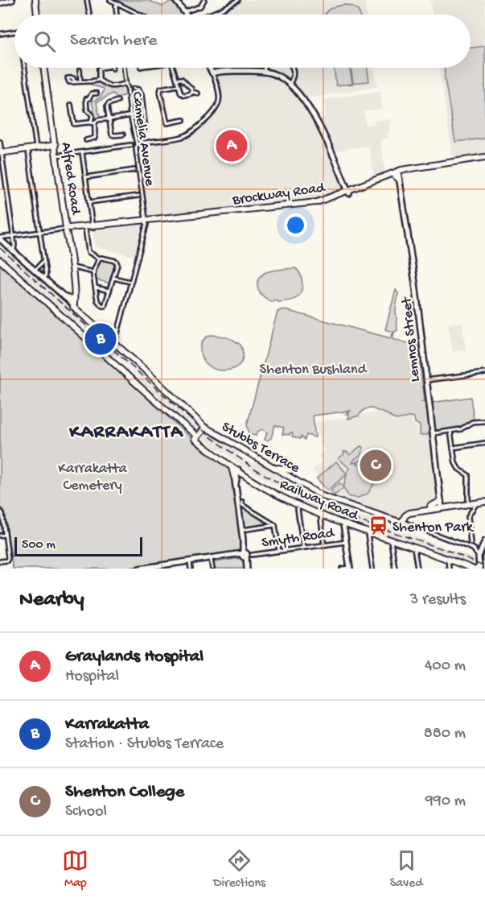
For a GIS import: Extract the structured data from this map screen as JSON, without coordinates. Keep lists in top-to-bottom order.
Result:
{
  "streets": {
    "main road": [
      "Alfred Road",
      "Brockway Road",
      "Stubbs Terrace",
      "Railway Road"
    ],
    "street": ["Camelia Avenue", "Lemnos Street", "Smyth Road"]
  },
  "crossings": [
    ["Camelia Avenue", "Brockway Road"],
    ["Alfred Road", "Brockway Road"],
    ["Alfred Road", "Stubbs Terrace"],
    ["Brockway Road", "Lemnos Street"],
    ["Brockway Road", "Stubbs Terrace"]
  ],
  "districts": ["KARRAKATTA"],
  "parks": ["Shenton Bushland", "Karrakatta Cemetery"],
  "places": {
    "station": ["Shenton Park"]
  },
  "scale_bar": "500 m",
  "page": {
    "search": "Search here",
    "pins": ["A", "B", "C"],
    "scale": "500 m",
    "heading": ["Nearby", "3 results"],
    "list": [
      {
        "mark": "A",
        "name": "Graylands Hospital",
        "note": "Hospital",
        "value": "400 m"
      },
      {
        "mark": "B",
        "name": "Karrakatta",
        "note": "Station · Stubbs Terrace",
        "value": "880 m"
      },
      {
        "mark": "C",
        "name": "Shenton College",
        "note": "School",
        "value": "990 m"
      }
    ],
    "nav": ["Map", "Directions", "Saved"]
  }
}
